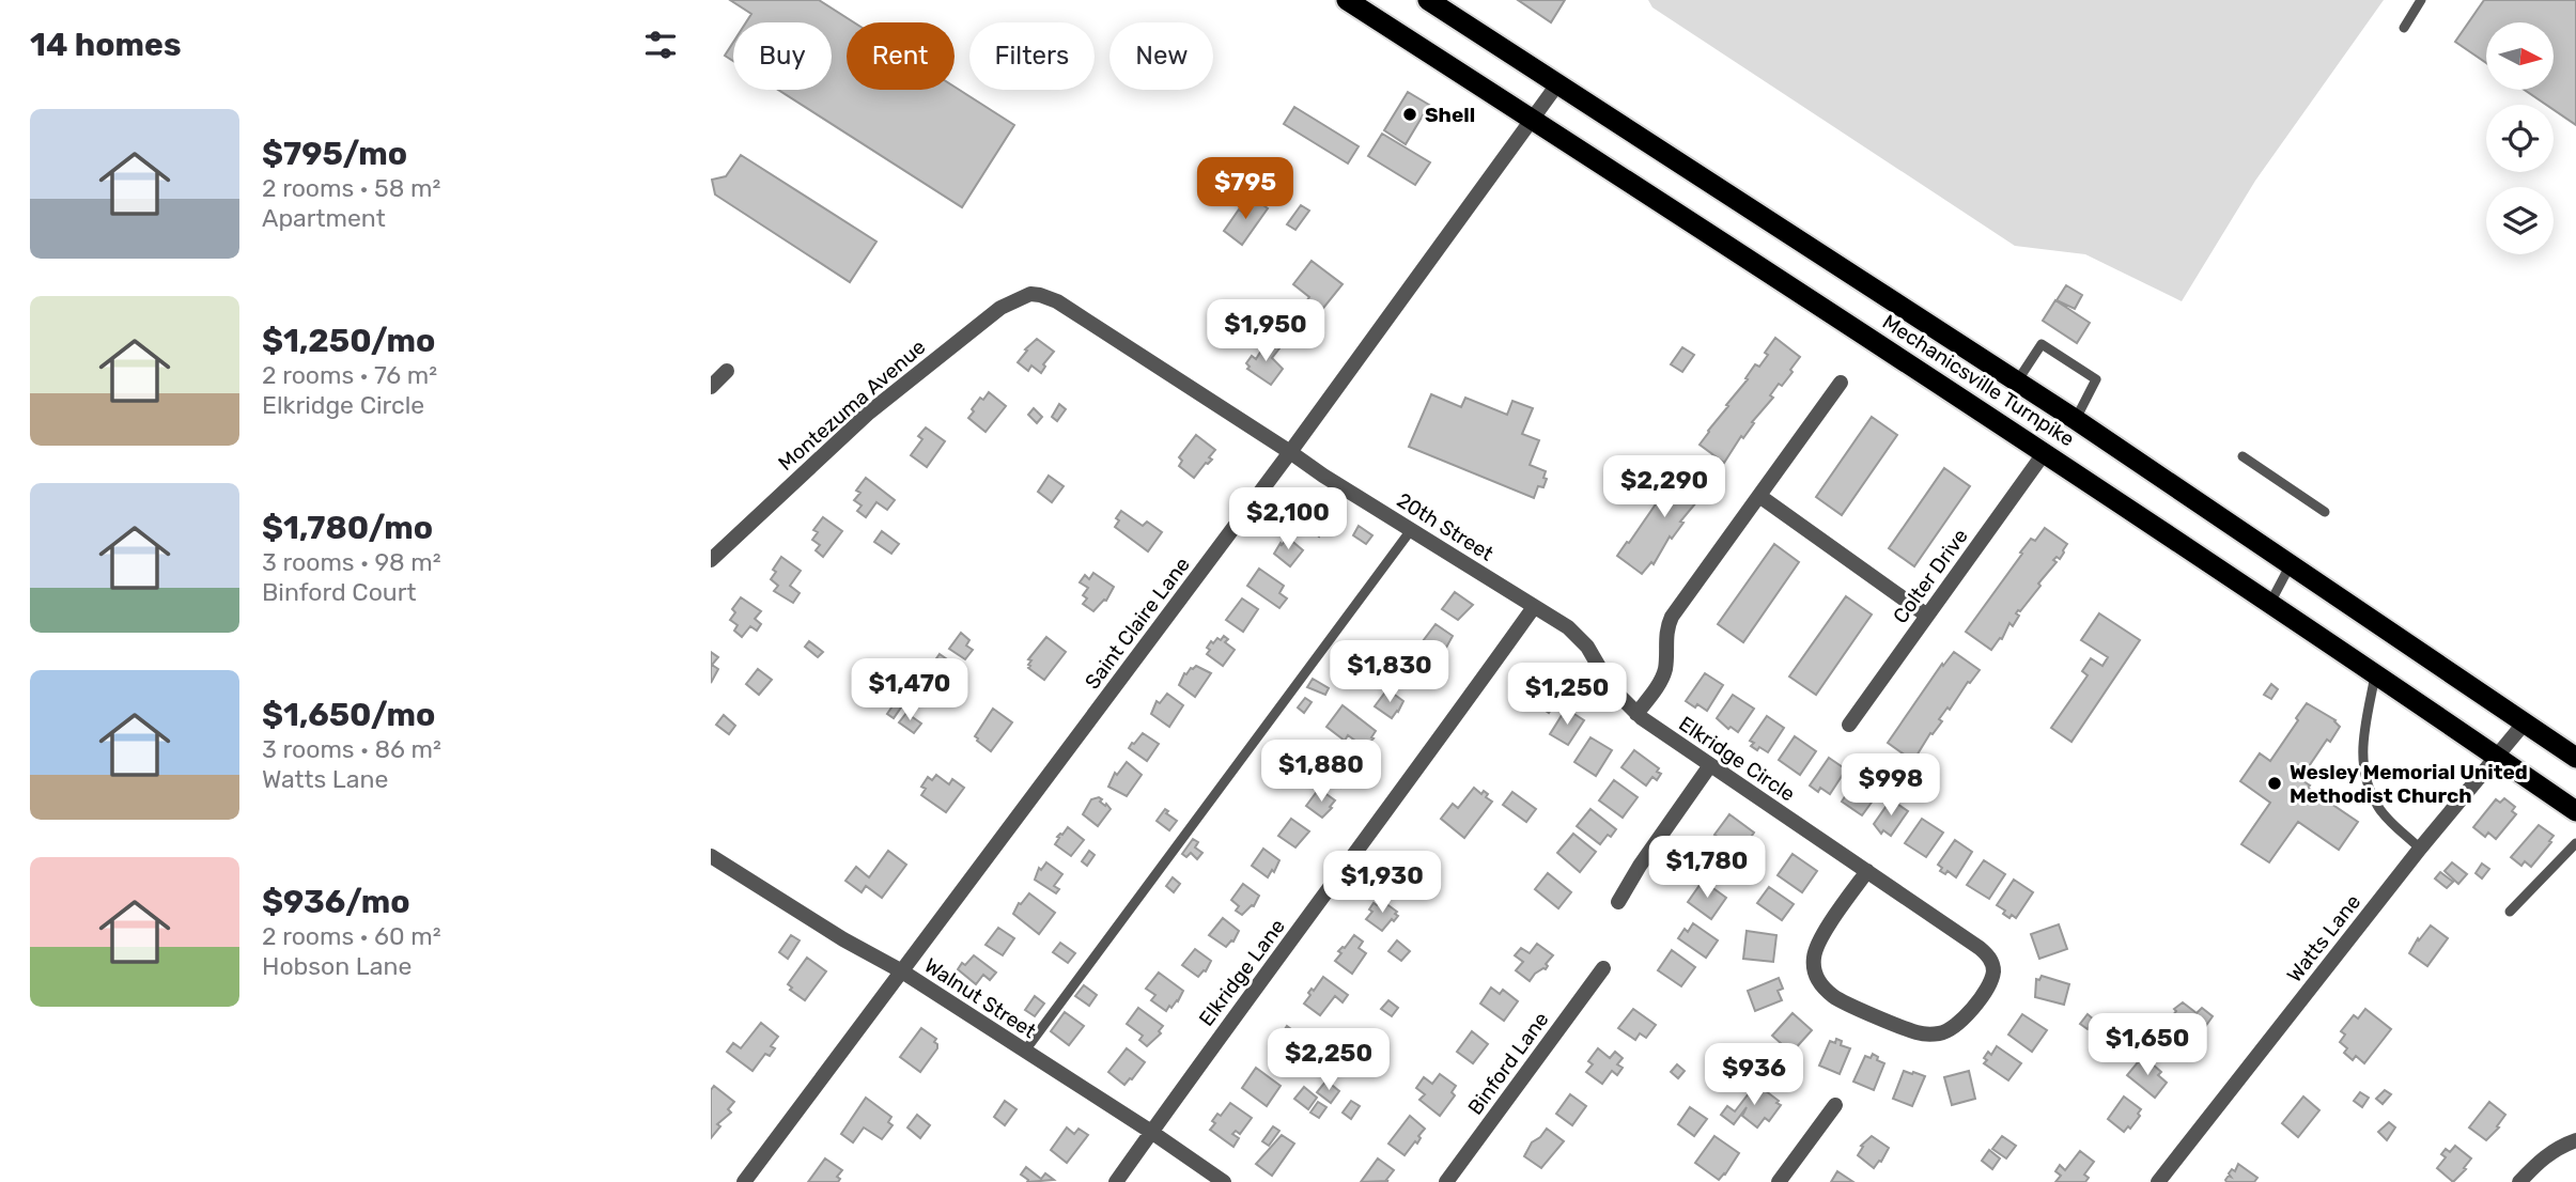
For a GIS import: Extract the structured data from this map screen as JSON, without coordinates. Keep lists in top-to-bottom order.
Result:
{
  "streets": {
    "highway": ["Mechanicsville Turnpike"],
    "street": [
      "Montezuma Avenue",
      "20th Street",
      "Colter Drive",
      "Saint Claire Lane",
      "Elkridge Circle",
      "Watts Lane",
      "Elkridge Lane",
      "Walnut Street",
      "Binford Lane"
    ]
  },
  "crossings": [
    ["Mechanicsville Turnpike", "Colter Drive"],
    ["Mechanicsville Turnpike", "Saint Claire Lane"],
    ["Mechanicsville Turnpike", "Watts Lane"],
    ["Montezuma Avenue", "20th Street"],
    ["20th Street", "Saint Claire Lane"],
    ["20th Street", "Elkridge Circle"],
    ["20th Street", "Elkridge Lane"],
    ["Saint Claire Lane", "Walnut Street"],
    ["Elkridge Circle", "Elkridge Lane"],
    ["Elkridge Lane", "Walnut Street"]
  ],
  "places": ["Shell", "Wesley Memorial United Methodist Church"],
  "north": "right",
  "page": {
    "heading": "14 homes",
    "chip": [
      "Buy",
      "Rent",
      "Filters",
      "New"
    ],
    "list": [
      {
        "name": "$795/mo",
        "note": "2 rooms · 58 m² · Apartment"
      },
      {
        "name": "$1,250/mo",
        "note": "2 rooms · 76 m² · Elkridge Circle"
      },
      {
        "name": "$1,780/mo",
        "note": "3 rooms · 98 m² · Binford Court"
      },
      {
        "name": "$1,650/mo",
        "note": "3 rooms · 86 m² · Watts Lane"
      },
      {
        "name": "$936/mo",
        "note": "2 rooms · 60 m² · Hobson Lane"
      }
    ],
    "price": [
      "$795",
      "$1,950",
      "$2,290",
      "$2,100",
      "$1,830",
      "$1,470",
      "$1,250",
      "$1,880",
      "$998",
      "$1,780",
      "$1,930",
      "$1,650",
      "$2,250",
      "$936"
    ]
  }
}
